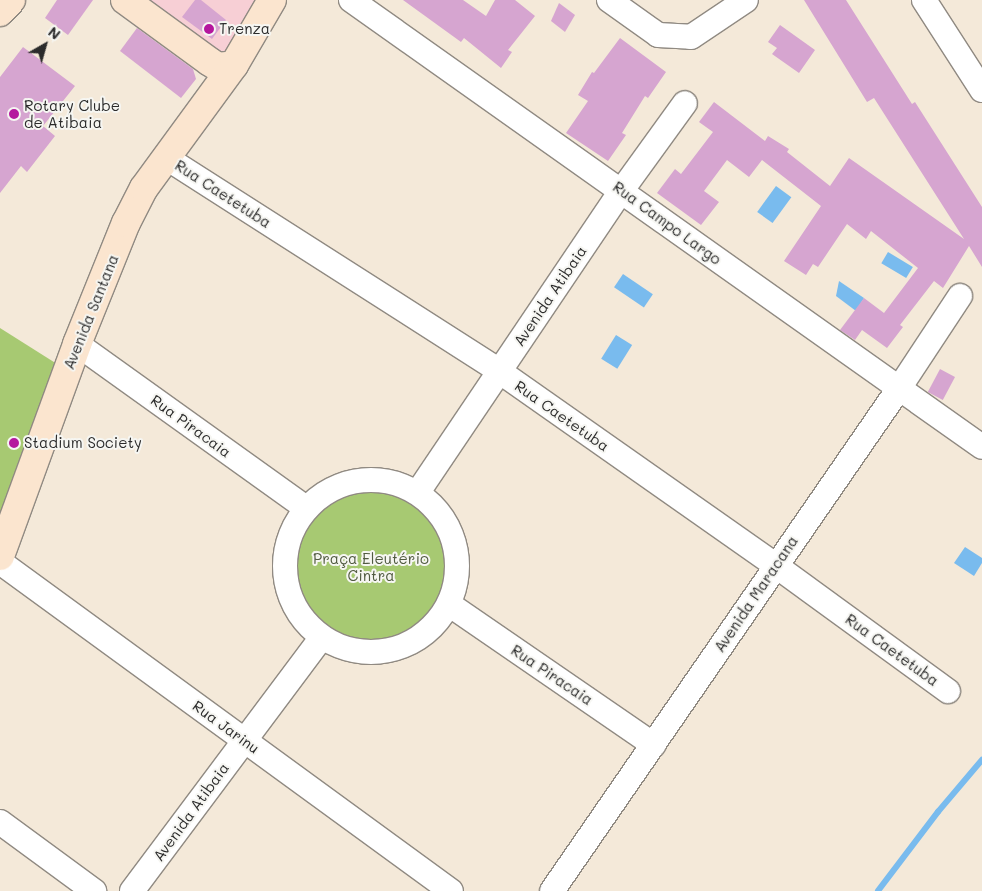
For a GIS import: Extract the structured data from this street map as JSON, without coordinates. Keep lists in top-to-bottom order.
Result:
{
  "streets": {
    "street": [
      "Rua Caetetuba",
      "Rua Campo Largo",
      "Avenida Atibaia",
      "Avenida Santana",
      "Rua Piracaia",
      "Avenida Maracana",
      "Rua Jarinu"
    ]
  },
  "crossings": [
    ["Rua Caetetuba", "Avenida Atibaia"],
    ["Rua Caetetuba", "Avenida Santana"],
    ["Rua Caetetuba", "Avenida Maracana"],
    ["Rua Campo Largo", "Avenida Atibaia"],
    ["Rua Campo Largo", "Avenida Maracana"],
    ["Avenida Atibaia", "Rua Piracaia"],
    ["Avenida Atibaia", "Rua Jarinu"],
    ["Avenida Santana", "Rua Piracaia"],
    ["Rua Piracaia", "Avenida Maracana"]
  ],
  "parks": ["Praça Eleutério Cintra"],
  "places": ["Trenza", "Rotary Clube de Atibaia", "Stadium Society"],
  "north": "top right"
}
